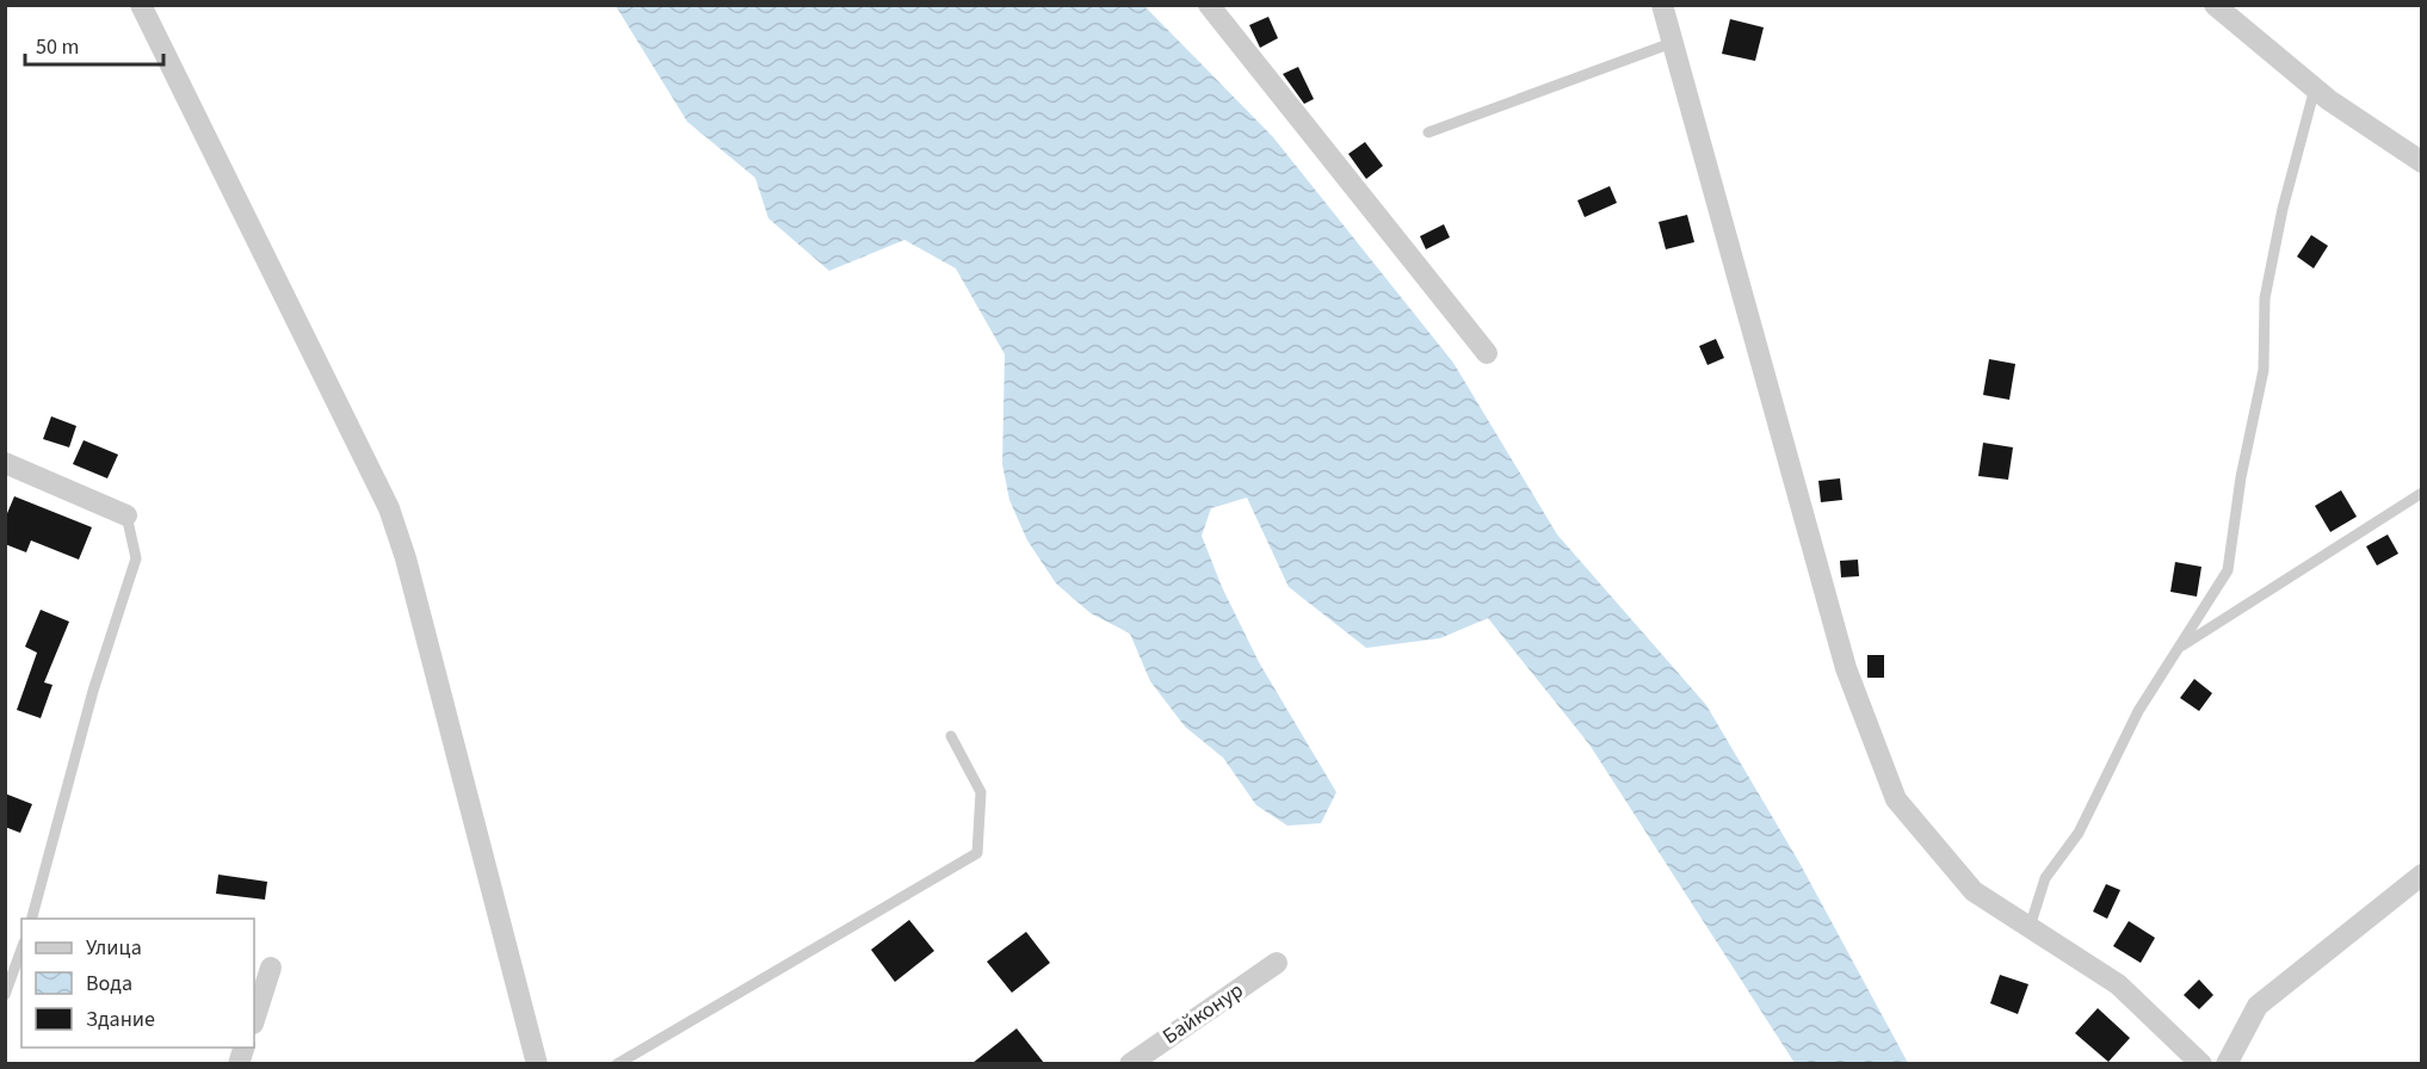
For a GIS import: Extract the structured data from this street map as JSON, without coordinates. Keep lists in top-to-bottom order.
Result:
{
  "streets": {
    "street": ["Байконур"]
  },
  "legend": ["Улица", "Вода", "Здание"],
  "scale_bar": "50 m"
}
